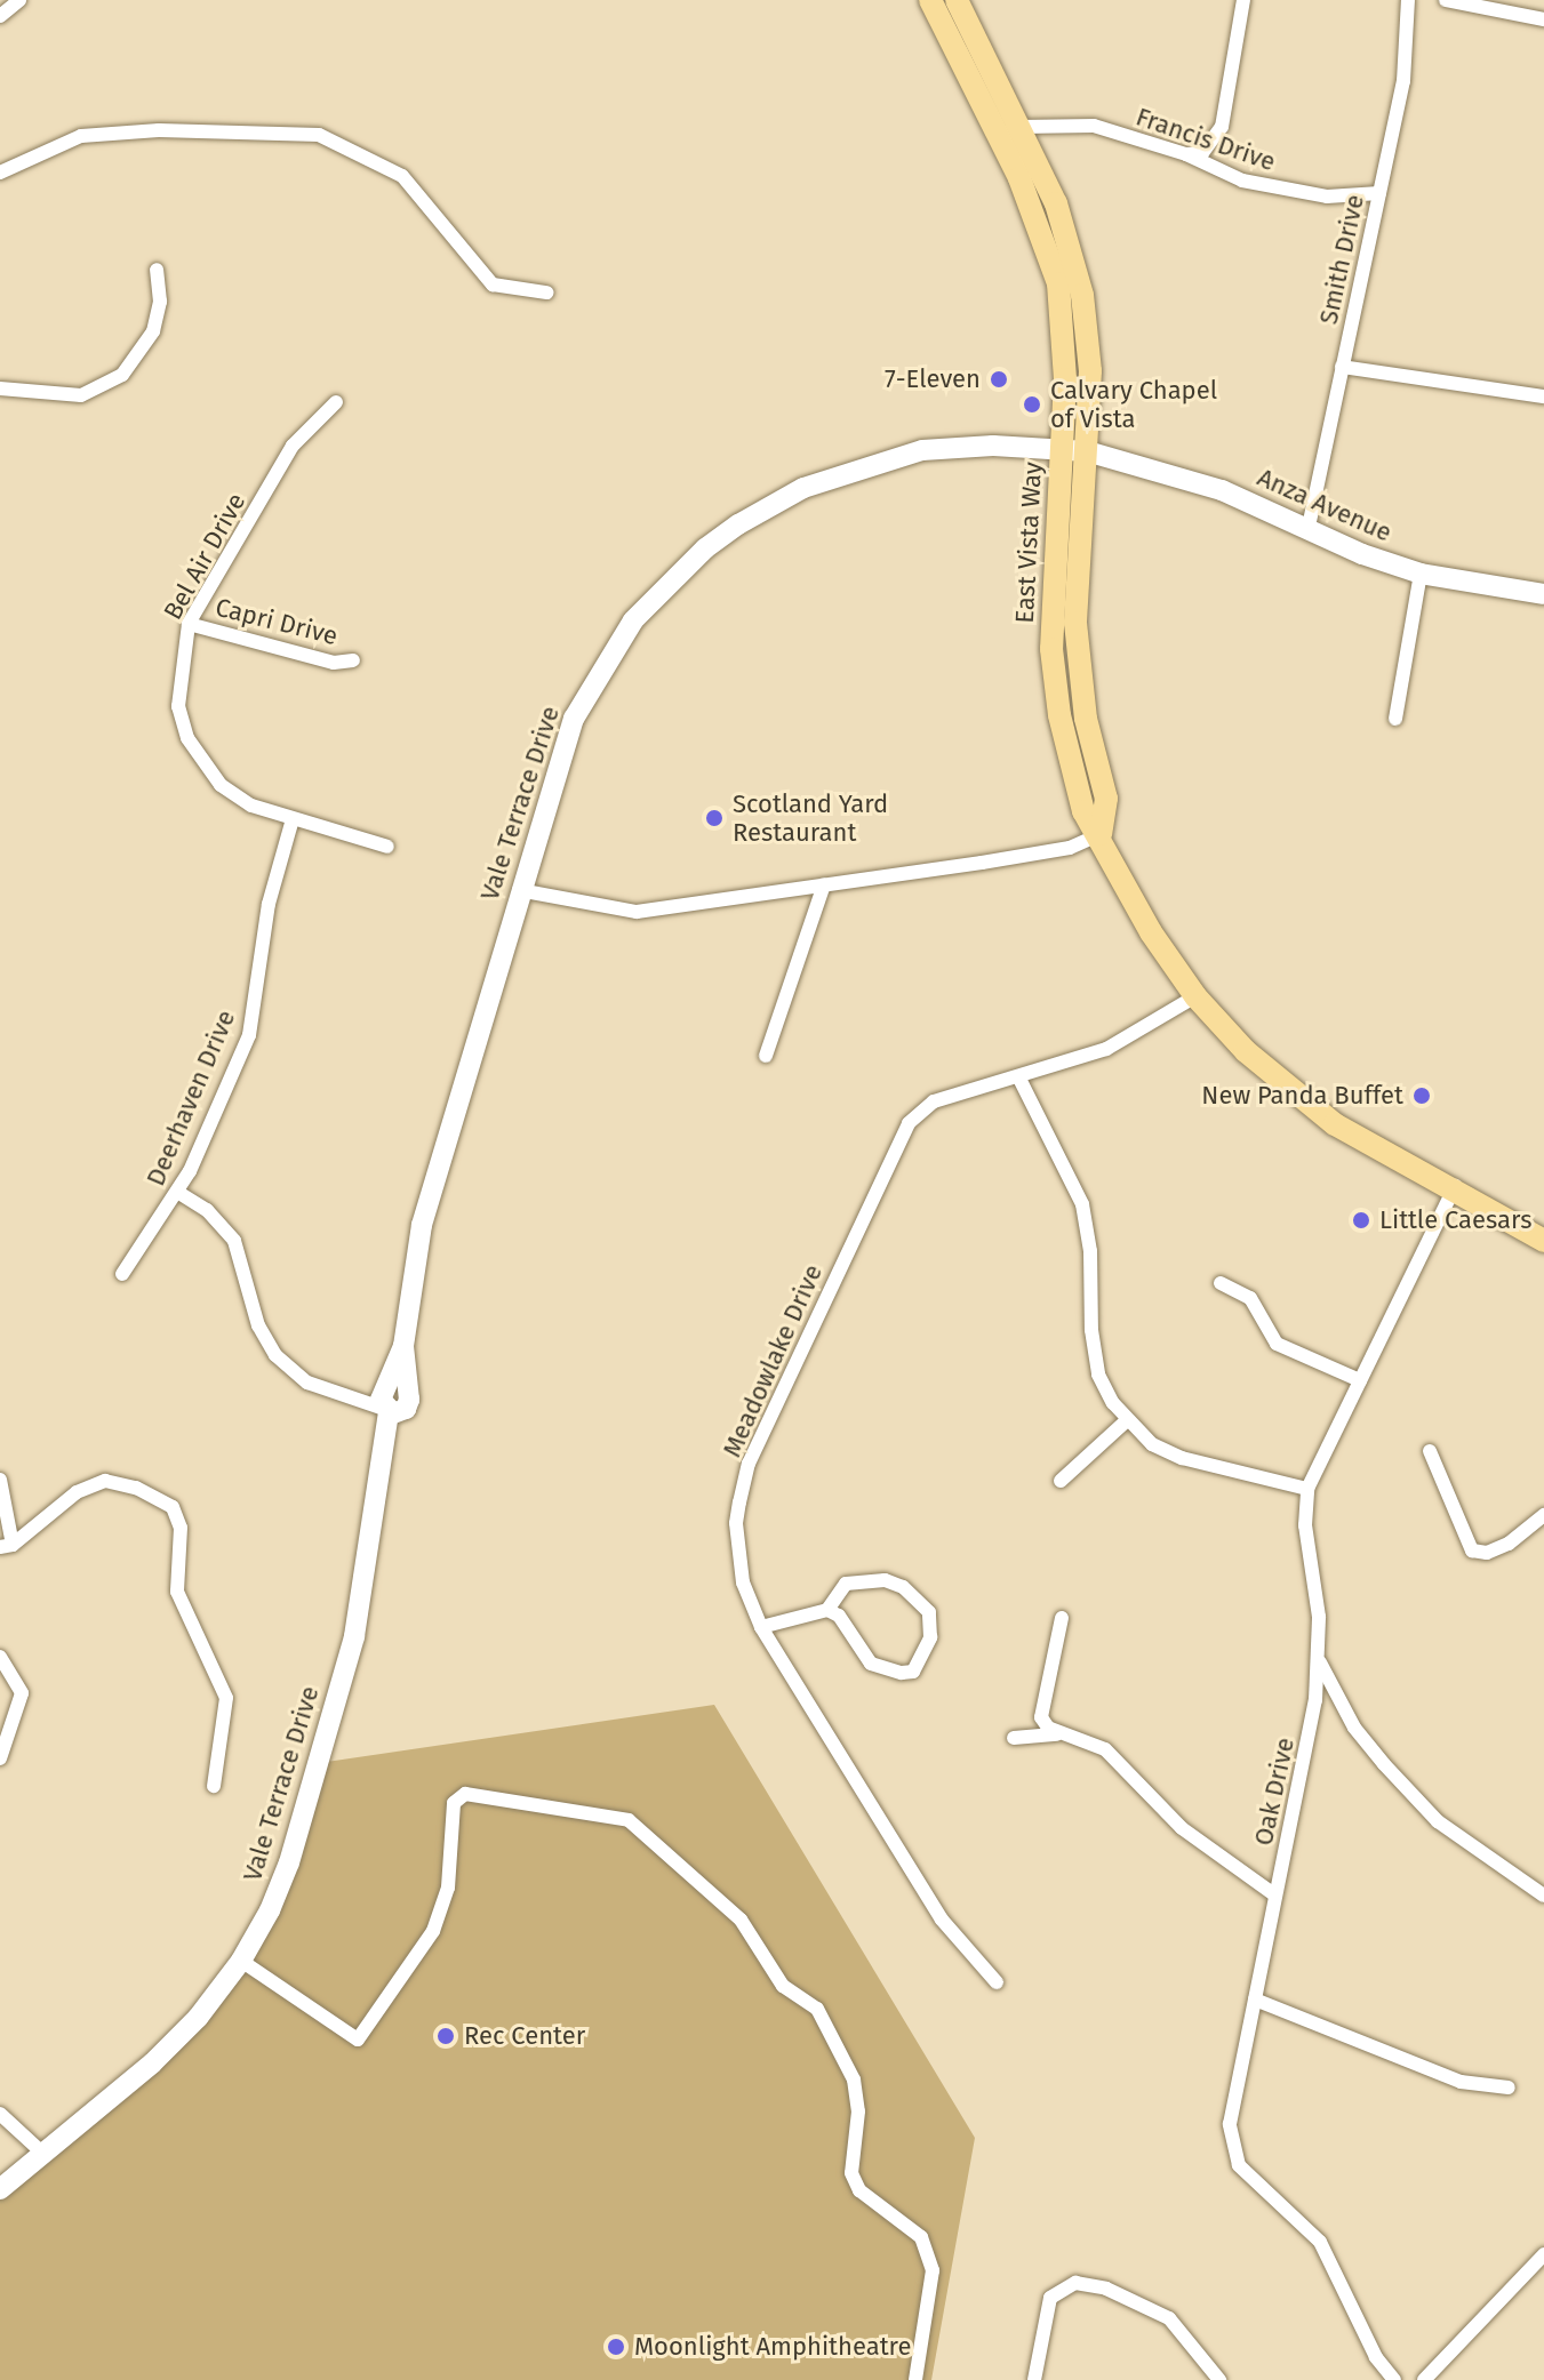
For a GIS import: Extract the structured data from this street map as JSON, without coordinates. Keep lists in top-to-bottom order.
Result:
{
  "streets": {
    "main road": ["Anza Avenue", "East Vista Way", "Vale Terrace Drive"],
    "street": [
      "Francis Drive",
      "Smith Drive",
      "Bel Air Drive",
      "Capri Drive",
      "Deerhaven Drive",
      "Meadowlake Drive",
      "Oak Drive"
    ]
  },
  "crossings": [
    ["Francis Drive", "Smith Drive"],
    ["Smith Drive", "Anza Avenue"],
    ["Anza Avenue", "East Vista Way"],
    ["Anza Avenue", "Vale Terrace Drive"],
    ["East Vista Way", "Vale Terrace Drive"],
    ["East Vista Way", "Meadowlake Drive"],
    ["East Vista Way", "Oak Drive"],
    ["Bel Air Drive", "Capri Drive"],
    ["Bel Air Drive", "Deerhaven Drive"]
  ],
  "places": [
    "7-Eleven",
    "Calvary Chapel of Vista",
    "Scotland Yard Restaurant",
    "New Panda Buffet",
    "Little Caesars",
    "Rec Center",
    "Moonlight Amphitheatre"
  ]
}
